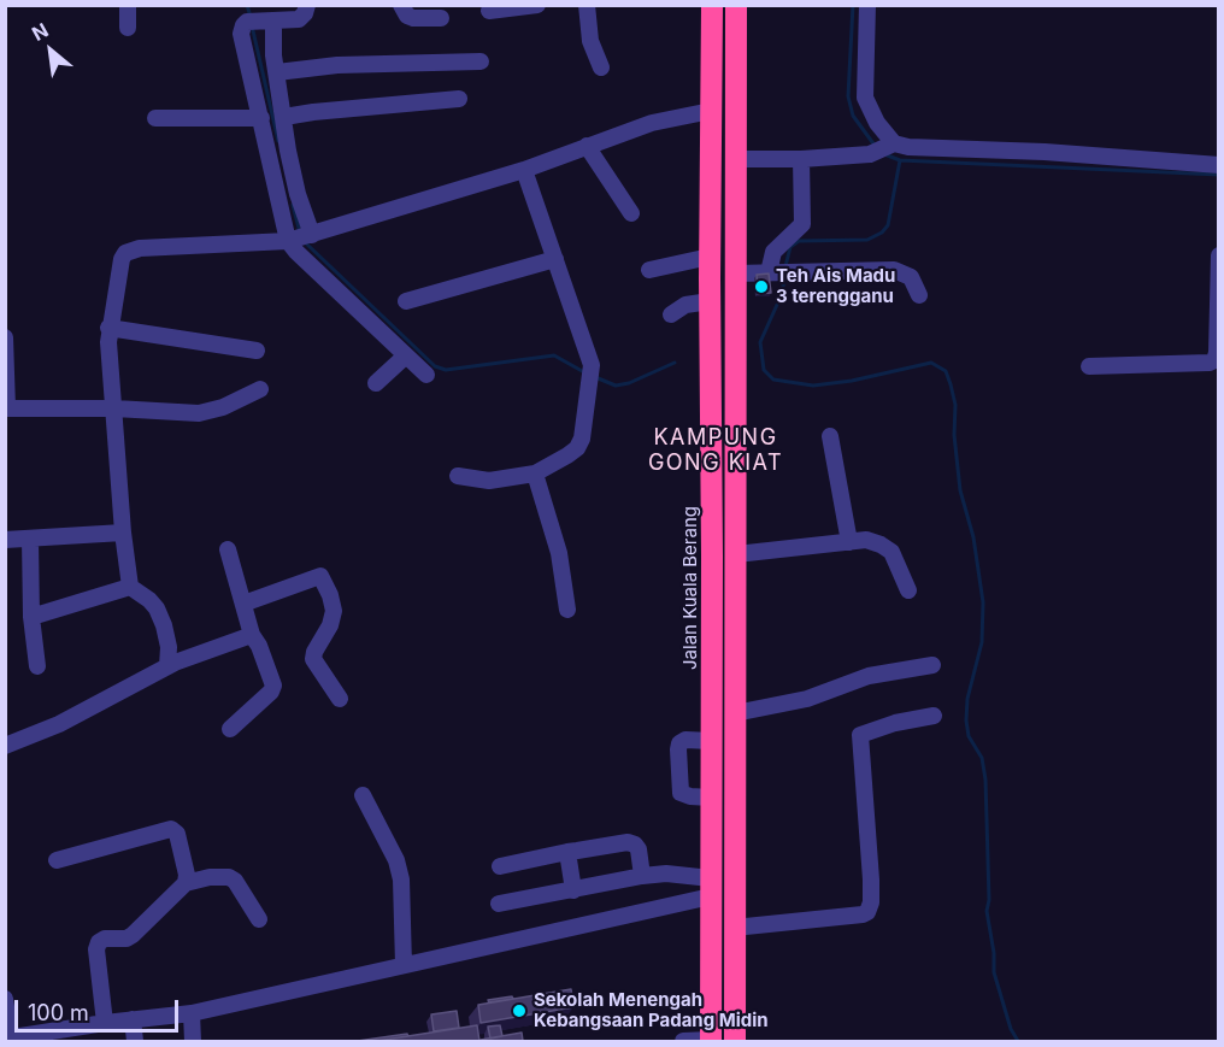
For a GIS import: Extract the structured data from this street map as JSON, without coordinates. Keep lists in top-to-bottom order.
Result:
{
  "streets": {
    "highway": ["Jalan Kuala Berang"]
  },
  "districts": ["KAMPUNG GONG KIAT"],
  "places": ["Teh Ais Madu 3 terengganu", "Sekolah Menengah Kebangsaan Padang Midin"],
  "scale_bar": "100 m",
  "north": "top left"
}
